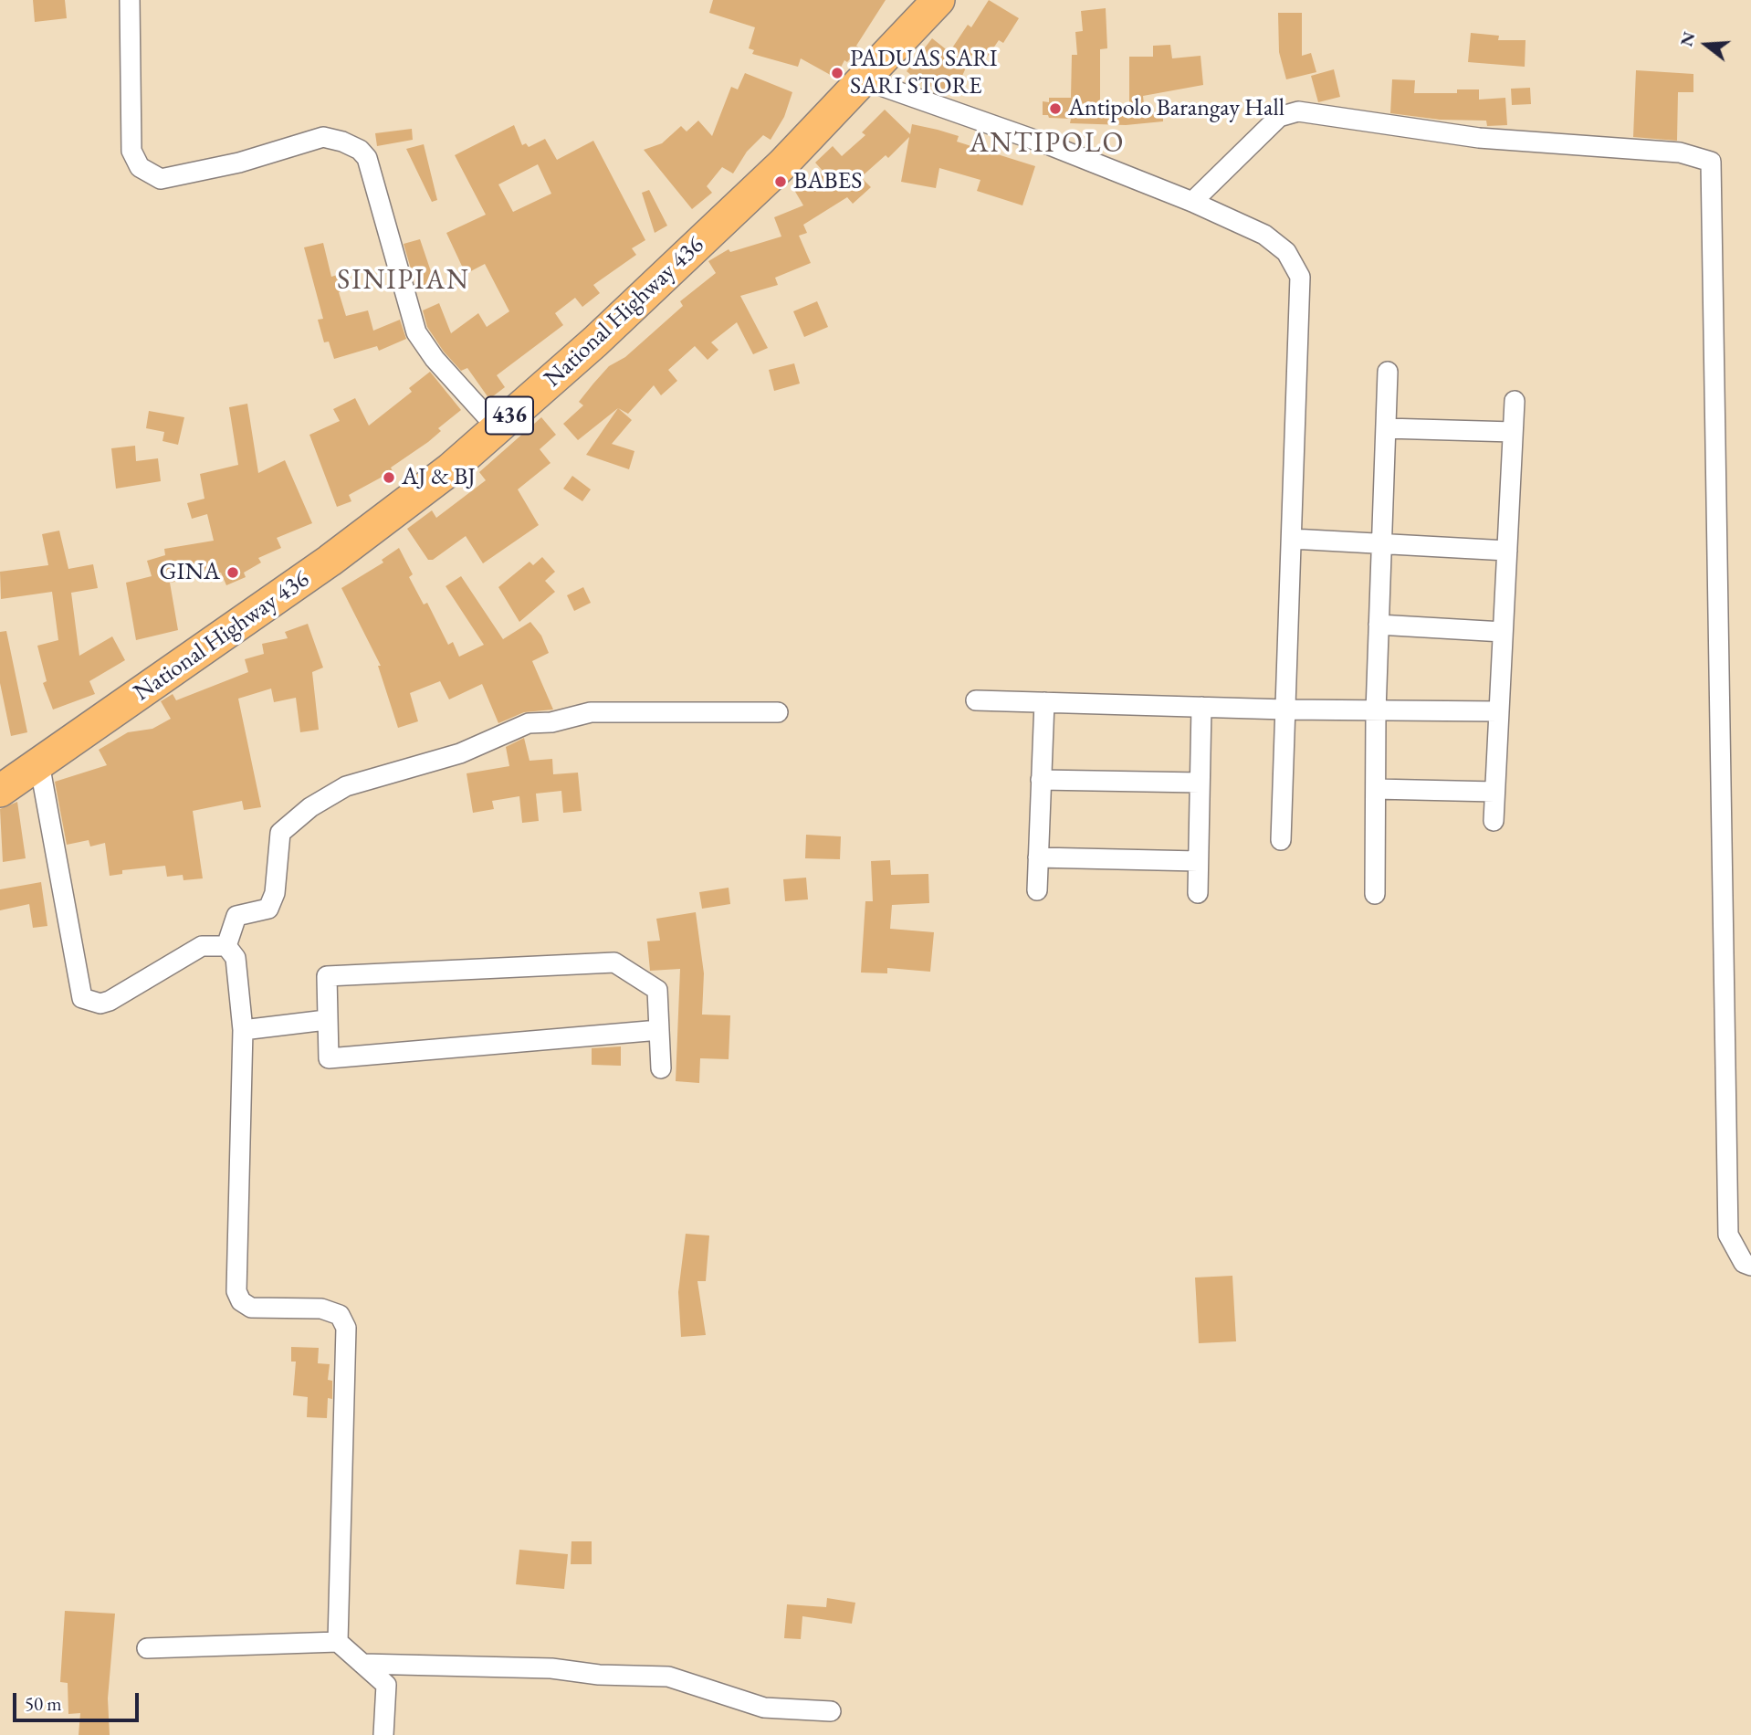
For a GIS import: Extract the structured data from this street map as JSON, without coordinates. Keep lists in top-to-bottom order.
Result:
{
  "streets": {
    "main road": ["National Highway 436", "436"]
  },
  "districts": ["ANTIPOLO", "SINIPIAN"],
  "places": [
    "PADUAS SARI SARI STORE",
    "Antipolo Barangay Hall",
    "BABES",
    "AJ & BJ",
    "GINA"
  ],
  "scale_bar": "50 m",
  "north": "left"
}
